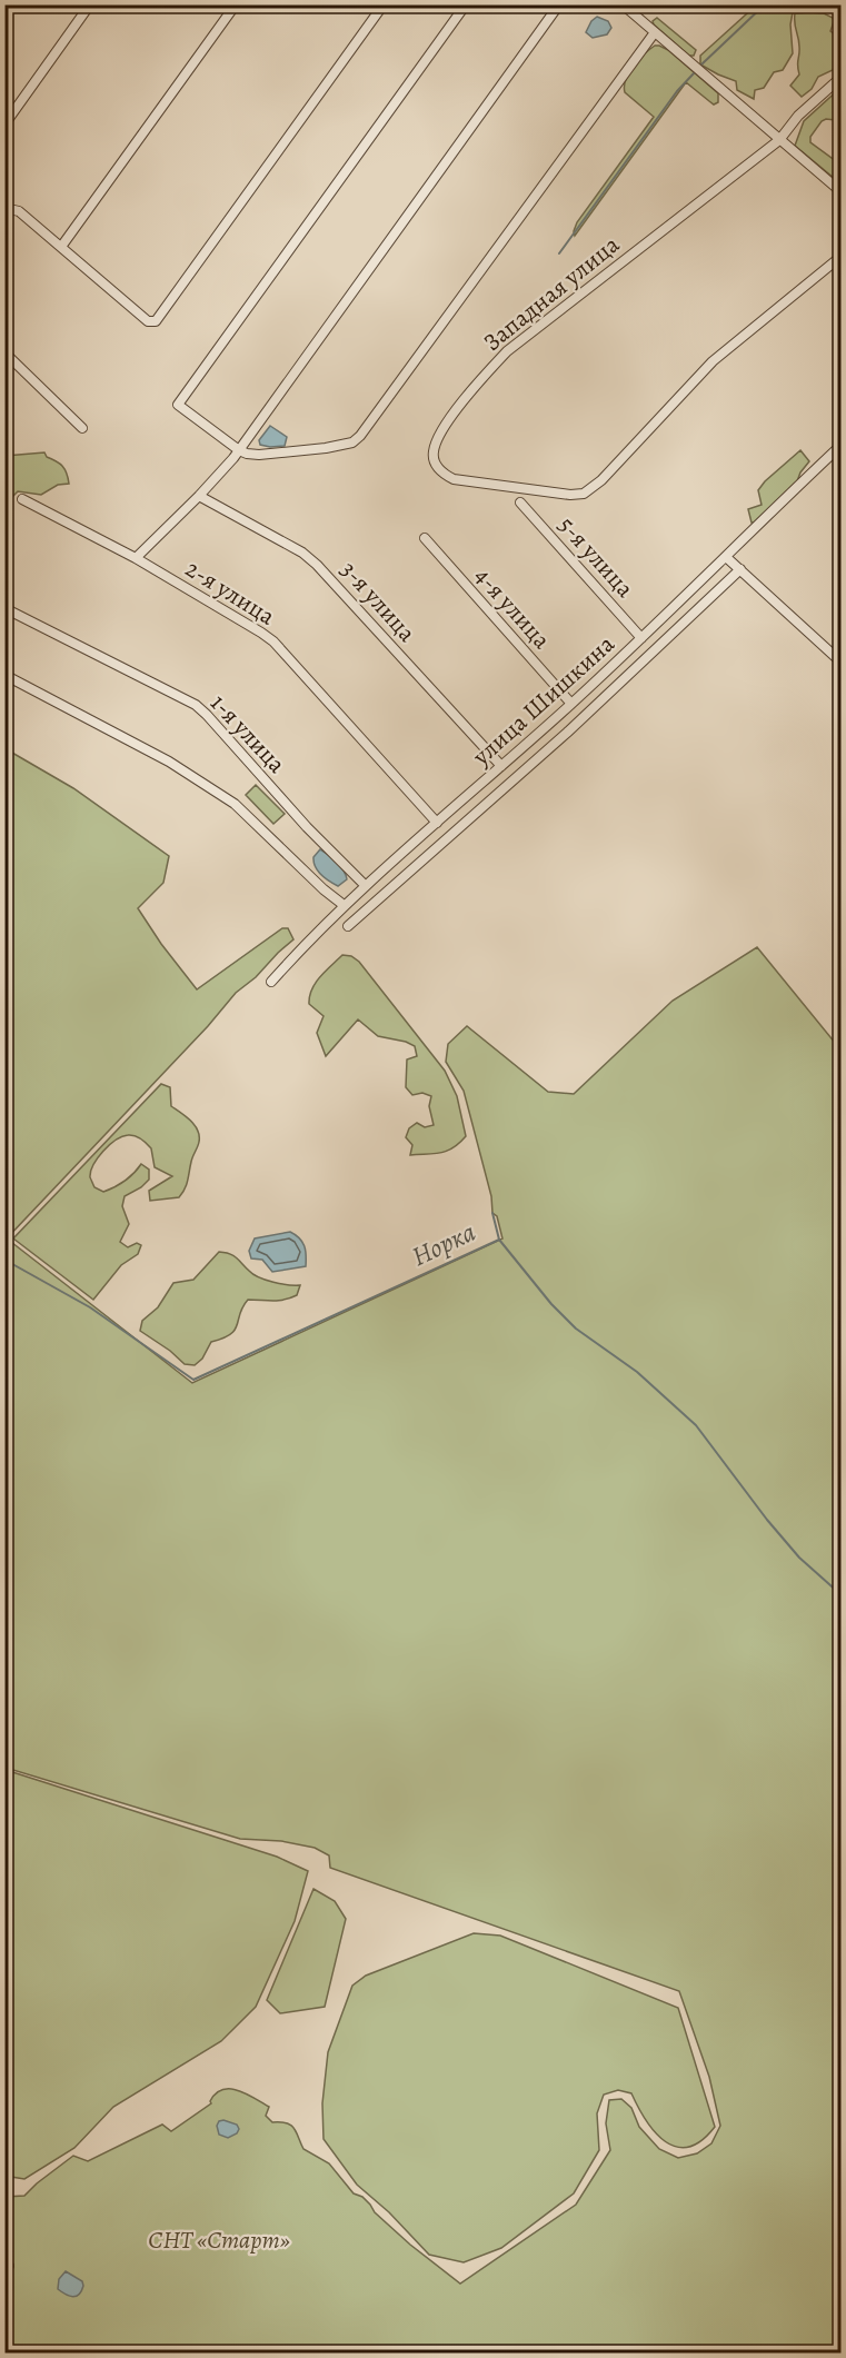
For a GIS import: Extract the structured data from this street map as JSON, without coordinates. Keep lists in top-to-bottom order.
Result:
{
  "streets": {
    "street": [
      "Западная улица",
      "5-я улица",
      "2-я улица",
      "3-я улица",
      "4-я улица",
      "улица Шишкина",
      "1-я улица"
    ]
  },
  "crossings": [
    ["5-я улица", "улица Шишкина"],
    ["2-я улица", "улица Шишкина"],
    ["3-я улица", "улица Шишкина"],
    ["4-я улица", "улица Шишкина"],
    ["улица Шишкина", "1-я улица"]
  ],
  "water": ["Норка"],
  "parks": ["СНТ «Старт»"]
}
